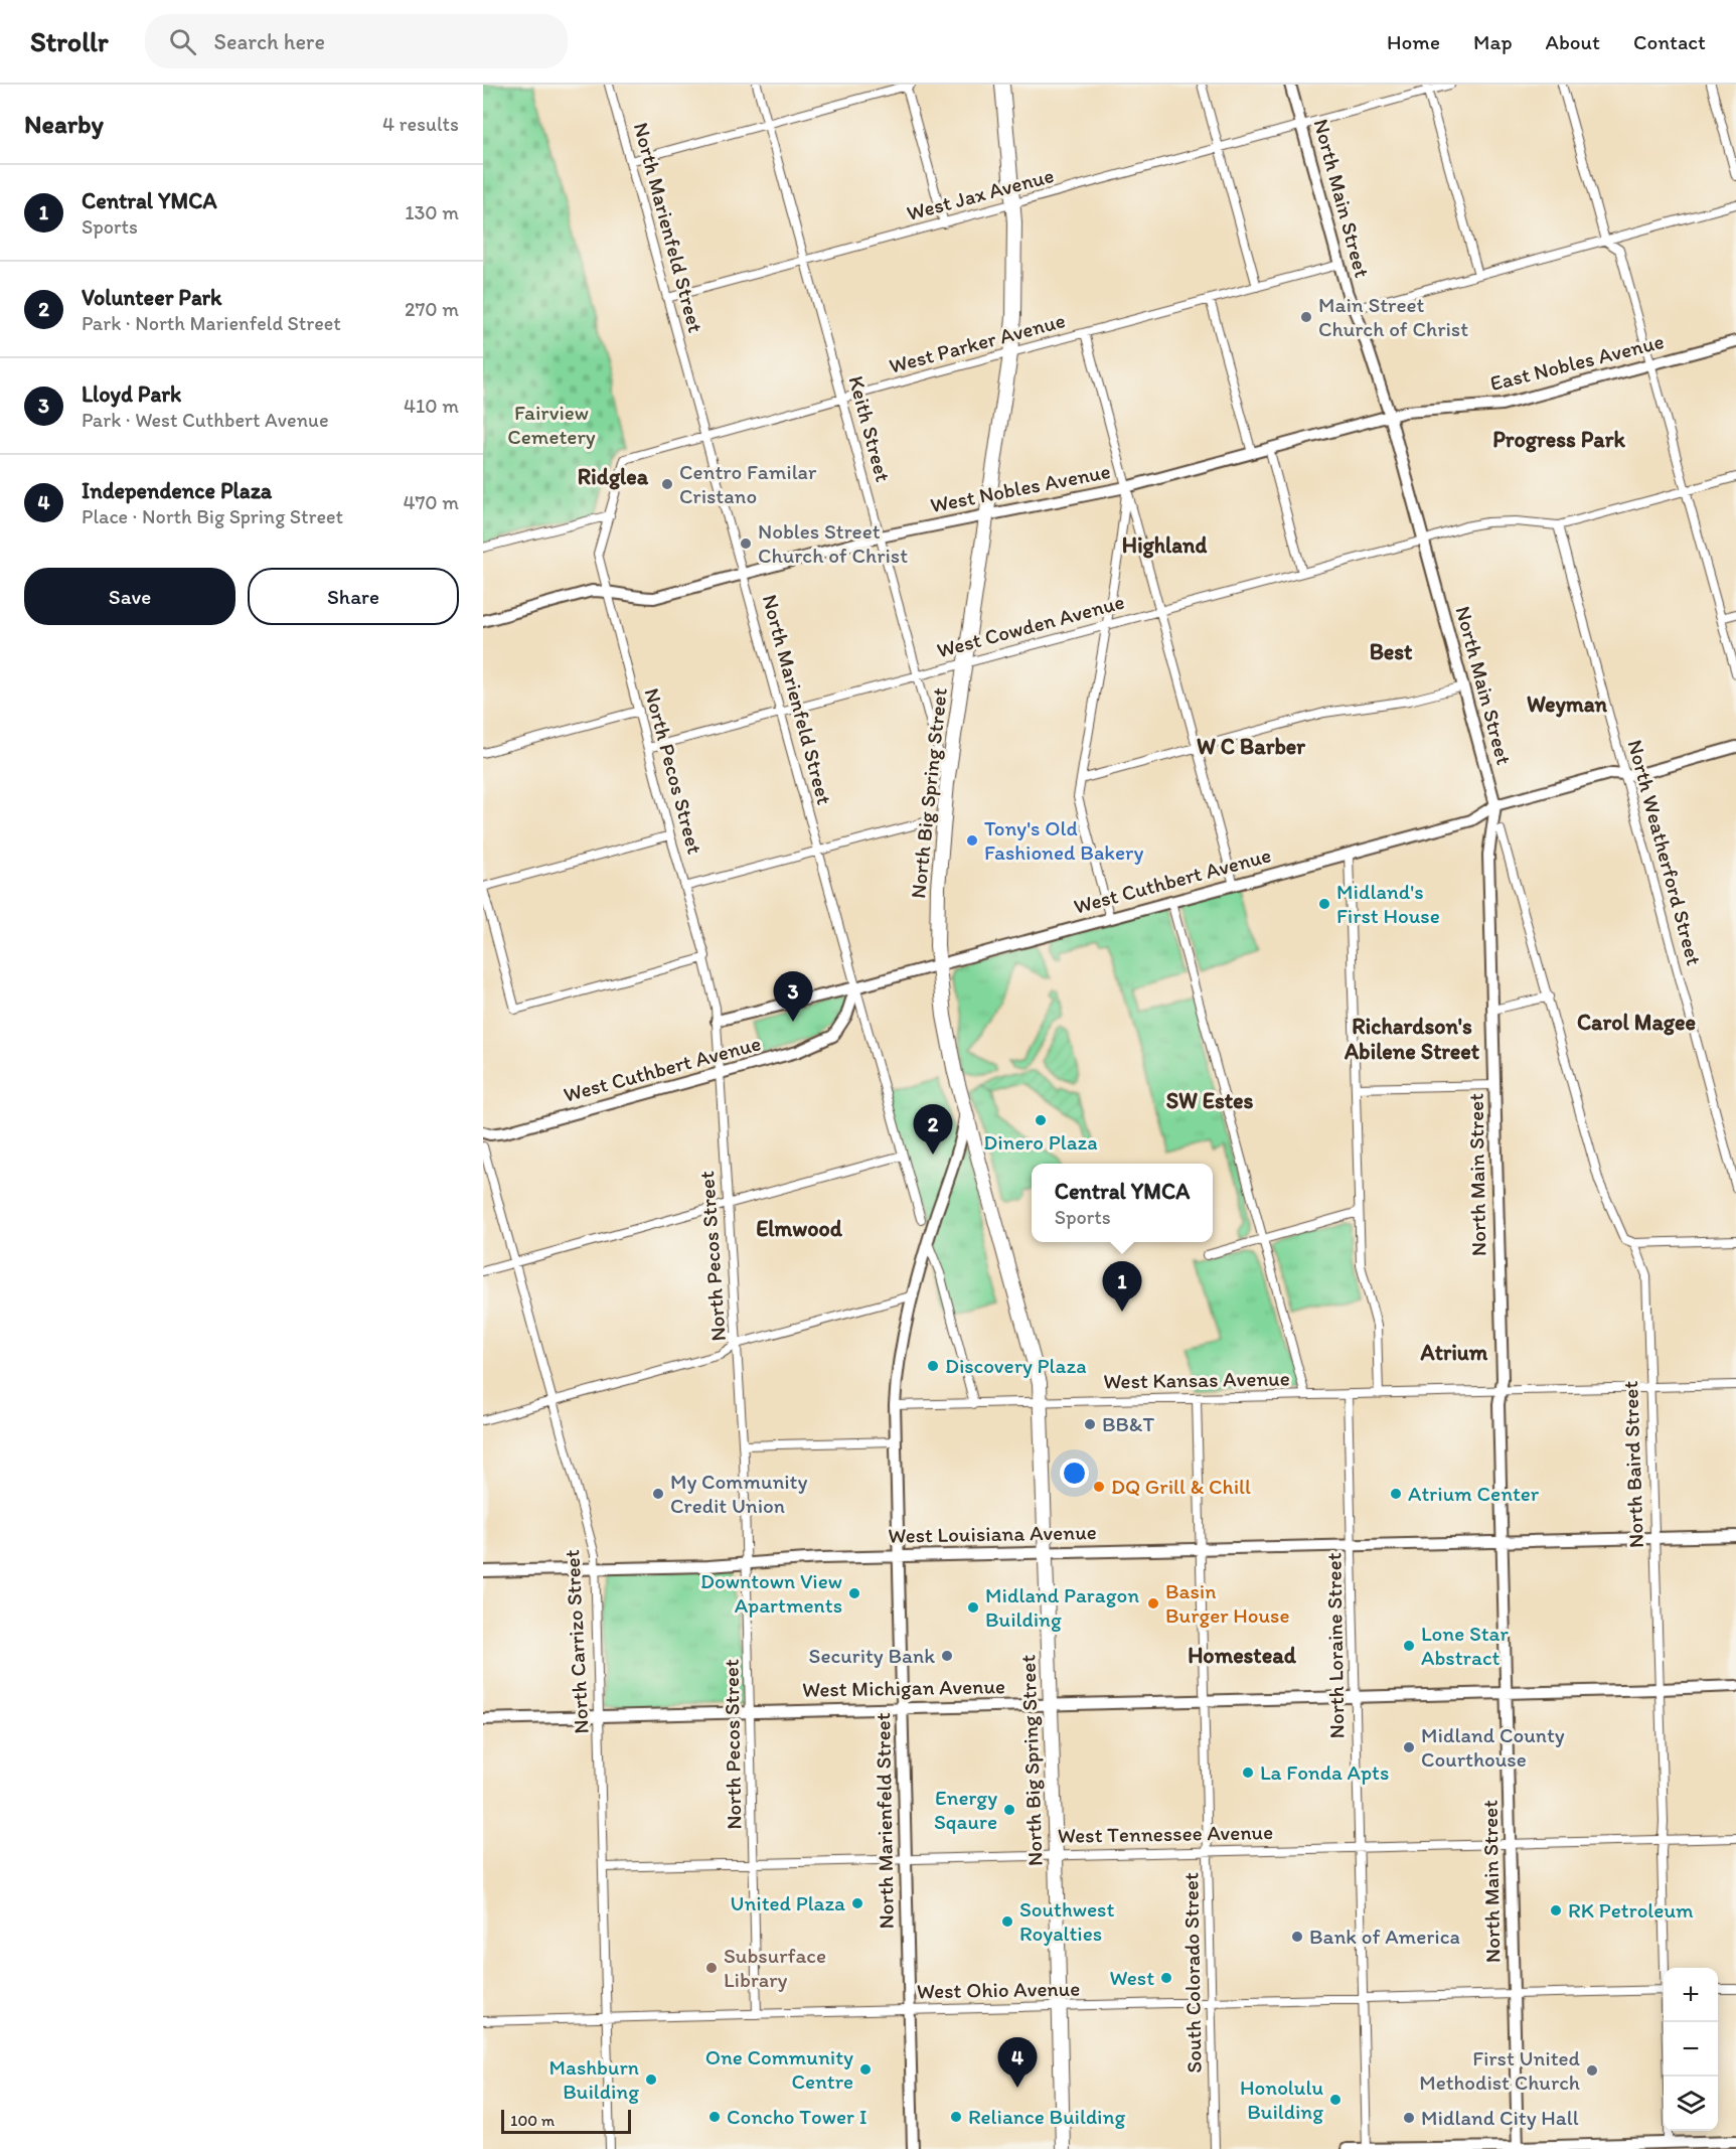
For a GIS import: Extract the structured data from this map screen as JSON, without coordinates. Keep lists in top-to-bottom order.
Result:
{
  "streets": {
    "highway": ["North Big Spring Street"],
    "street": [
      "West Jax Avenue",
      "North Main Street",
      "North Marienfeld Street",
      "West Parker Avenue",
      "East Nobles Avenue",
      "Keith Street",
      "West Nobles Avenue",
      "West Cowden Avenue",
      "North Pecos Street",
      "North Weatherford Street",
      "West Cuthbert Avenue",
      "West Kansas Avenue",
      "North Baird Street",
      "West Louisiana Avenue",
      "North Carrizo Street",
      "North Loraine Street",
      "West Michigan Avenue",
      "West Tennessee Avenue",
      "South Colorado Street",
      "West Ohio Avenue"
    ]
  },
  "crossings": [
    ["West Jax Avenue", "North Main Street"],
    ["West Jax Avenue", "North Marienfeld Street"],
    ["West Jax Avenue", "Keith Street"],
    ["West Jax Avenue", "North Big Spring Street"],
    ["North Main Street", "West Parker Avenue"],
    ["North Main Street", "East Nobles Avenue"],
    ["North Main Street", "West Nobles Avenue"],
    ["North Main Street", "West Cowden Avenue"],
    ["North Main Street", "West Cuthbert Avenue"],
    ["North Main Street", "West Kansas Avenue"],
    ["North Main Street", "West Louisiana Avenue"],
    ["North Main Street", "West Michigan Avenue"],
    ["North Main Street", "West Tennessee Avenue"],
    ["North Main Street", "West Ohio Avenue"],
    ["North Marienfeld Street", "West Parker Avenue"],
    ["North Marienfeld Street", "West Nobles Avenue"],
    ["North Marienfeld Street", "West Cowden Avenue"],
    ["North Marienfeld Street", "North Big Spring Street"],
    ["North Marienfeld Street", "West Cuthbert Avenue"],
    ["North Marienfeld Street", "West Kansas Avenue"],
    ["North Marienfeld Street", "West Louisiana Avenue"],
    ["North Marienfeld Street", "West Michigan Avenue"],
    ["North Marienfeld Street", "West Tennessee Avenue"],
    ["North Marienfeld Street", "West Ohio Avenue"],
    ["West Parker Avenue", "Keith Street"],
    ["West Parker Avenue", "North Pecos Street"],
    ["West Parker Avenue", "North Big Spring Street"],
    ["East Nobles Avenue", "West Nobles Avenue"],
    ["Keith Street", "West Nobles Avenue"],
    ["Keith Street", "West Cowden Avenue"],
    ["Keith Street", "North Big Spring Street"],
    ["West Nobles Avenue", "North Pecos Street"],
    ["West Nobles Avenue", "North Big Spring Street"],
    ["West Cowden Avenue", "North Pecos Street"],
    ["West Cowden Avenue", "North Big Spring Street"],
    ["West Cowden Avenue", "North Weatherford Street"],
    ["North Pecos Street", "West Cuthbert Avenue"],
    ["North Pecos Street", "West Louisiana Avenue"],
    ["North Pecos Street", "West Michigan Avenue"],
    ["North Pecos Street", "West Tennessee Avenue"],
    ["North Pecos Street", "West Ohio Avenue"],
    ["North Big Spring Street", "West Cuthbert Avenue"],
    ["North Big Spring Street", "West Kansas Avenue"],
    ["North Big Spring Street", "West Louisiana Avenue"],
    ["North Big Spring Street", "West Michigan Avenue"],
    ["North Big Spring Street", "West Tennessee Avenue"],
    ["North Big Spring Street", "West Ohio Avenue"],
    ["North Weatherford Street", "West Cuthbert Avenue"],
    ["West Kansas Avenue", "North Baird Street"],
    ["West Kansas Avenue", "North Loraine Street"],
    ["West Kansas Avenue", "South Colorado Street"],
    ["North Baird Street", "West Louisiana Avenue"],
    ["North Baird Street", "West Michigan Avenue"],
    ["North Baird Street", "West Tennessee Avenue"],
    ["West Louisiana Avenue", "North Carrizo Street"],
    ["West Louisiana Avenue", "North Loraine Street"],
    ["West Louisiana Avenue", "South Colorado Street"],
    ["North Carrizo Street", "West Michigan Avenue"],
    ["North Carrizo Street", "West Tennessee Avenue"],
    ["North Carrizo Street", "West Ohio Avenue"],
    ["North Loraine Street", "West Michigan Avenue"],
    ["North Loraine Street", "West Tennessee Avenue"],
    ["North Loraine Street", "West Ohio Avenue"],
    ["West Michigan Avenue", "South Colorado Street"],
    ["West Tennessee Avenue", "South Colorado Street"],
    ["South Colorado Street", "West Ohio Avenue"]
  ],
  "districts": [
    "Progress Park",
    "Ridglea",
    "Highland",
    "Best",
    "Weyman",
    "W C Barber",
    "Carol Magee",
    "Richardson's Abilene Street",
    "SW Estes",
    "Elmwood",
    "Atrium",
    "Homestead"
  ],
  "parks": ["Fairview Cemetery"],
  "places": [
    "Main Street Church of Christ",
    "Centro Familar Cristano",
    "Nobles Street Church of Christ",
    "Tony's Old Fashioned Bakery",
    "Midland's First House",
    "Dinero Plaza",
    "Discovery Plaza",
    "BB&T",
    "DQ Grill & Chill",
    "My Community Credit Union",
    "Atrium Center",
    "Downtown View Apartments",
    "Basin Burger House",
    "Midland Paragon Building",
    "Lone Star Abstract",
    "Security Bank",
    "Midland County Courthouse",
    "La Fonda Apts",
    "Energy Sqaure",
    "United Plaza",
    "RK Petroleum",
    "Southwest Royalties",
    "Bank of America",
    "Subsurface Library",
    "West",
    "One Community Centre",
    "First United Methodist Church",
    "Mashburn Building",
    "Honolulu Building",
    "Concho Tower I",
    "Reliance Building",
    "Midland City Hall"
  ],
  "scale_bar": "100 m",
  "page": {
    "header": "Strollr",
    "search": "Search here",
    "nav": [
      "Home",
      "Map",
      "About",
      "Contact"
    ],
    "heading": ["Nearby", "4 results"],
    "list": [
      {
        "mark": "1",
        "name": "Central YMCA",
        "note": "Sports",
        "value": "130 m"
      },
      {
        "mark": "2",
        "name": "Volunteer Park",
        "note": "Park · North Marienfeld Street",
        "value": "270 m"
      },
      {
        "mark": "3",
        "name": "Lloyd Park",
        "note": "Park · West Cuthbert Avenue",
        "value": "410 m"
      },
      {
        "mark": "4",
        "name": "Independence Plaza",
        "note": "Place · North Big Spring Street",
        "value": "470 m"
      }
    ],
    "buttons": ["Save", "Share"],
    "pins": [
      "3",
      "2",
      "1",
      "4"
    ],
    "popup": ["Central YMCA", "Sports"],
    "map_buttons": ["+", "−"],
    "scale": "100 m"
  }
}
